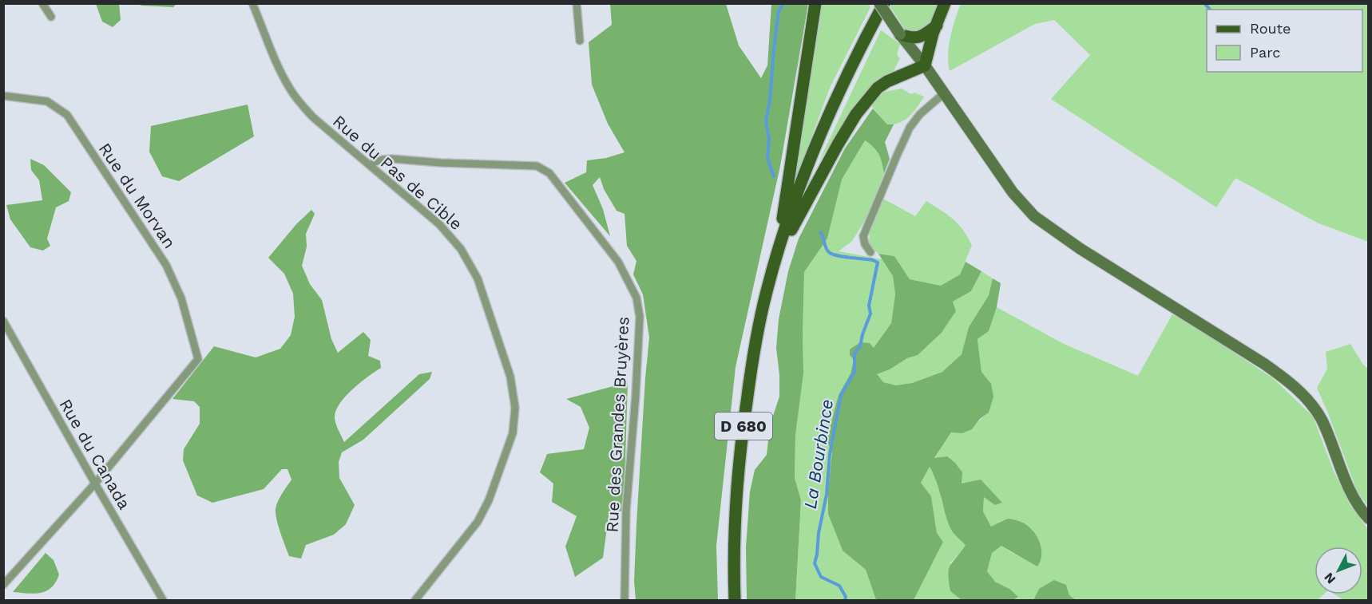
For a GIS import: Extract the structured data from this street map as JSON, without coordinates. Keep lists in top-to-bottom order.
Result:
{
  "streets": {
    "main road": ["D 680"],
    "street": [
      "Rue du Pas de Cible",
      "Rue du Morvan",
      "Rue des Grandes Bruyères",
      "Rue du Canada"
    ]
  },
  "crossings": [
    ["Rue du Pas de Cible", "Rue des Grandes Bruyères"],
    ["Rue du Morvan", "Rue du Canada"]
  ],
  "water": ["La Bourbince"],
  "legend": ["Route", "Parc"],
  "north": "bottom left"
}
